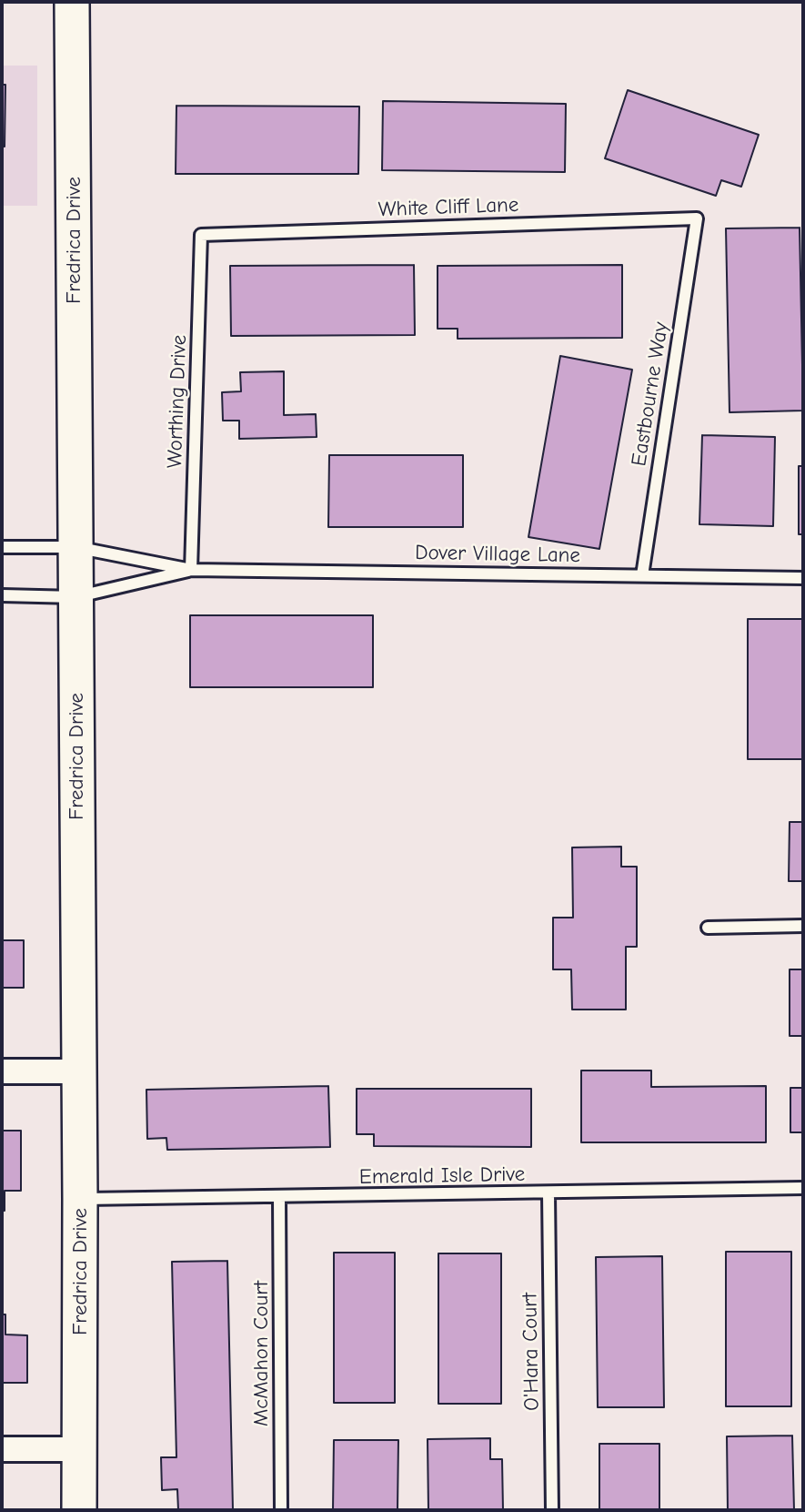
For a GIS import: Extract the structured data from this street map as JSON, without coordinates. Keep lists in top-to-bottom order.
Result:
{
  "streets": {
    "street": ["Fredrica Drive"],
    "lane": [
      "White Cliff Lane",
      "Eastbourne Way",
      "Worthing Drive",
      "Dover Village Lane",
      "Emerald Isle Drive",
      "O'Hara Court",
      "McMahon Court"
    ]
  },
  "crossings": [
    ["White Cliff Lane", "Eastbourne Way"],
    ["White Cliff Lane", "Worthing Drive"],
    ["Fredrica Drive", "Dover Village Lane"],
    ["Fredrica Drive", "Emerald Isle Drive"],
    ["Eastbourne Way", "Dover Village Lane"],
    ["Worthing Drive", "Dover Village Lane"],
    ["Emerald Isle Drive", "O'Hara Court"],
    ["Emerald Isle Drive", "McMahon Court"]
  ]
}
